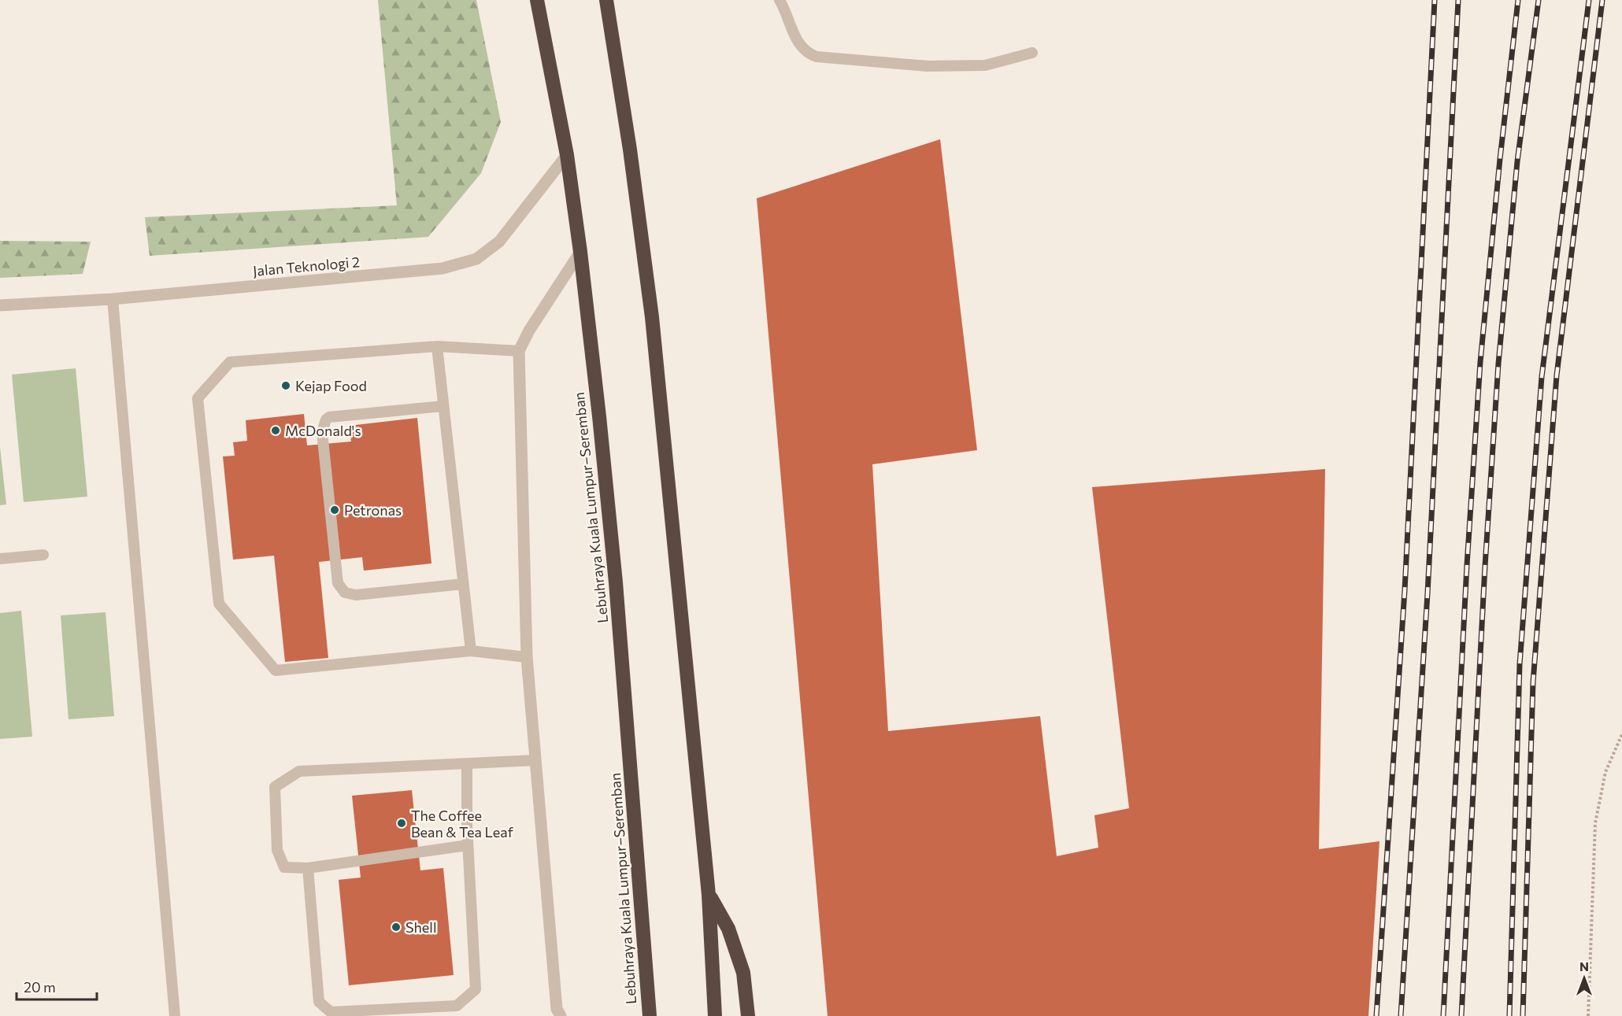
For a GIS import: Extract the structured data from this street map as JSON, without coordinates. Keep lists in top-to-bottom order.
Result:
{
  "streets": {
    "highway": ["Lebuhraya Kuala Lumpur–Seremban"],
    "street": ["Jalan Teknologi 2"]
  },
  "crossings": [
    ["Jalan Teknologi 2", "Lebuhraya Kuala Lumpur–Seremban"]
  ],
  "places": [
    "Kejap Food",
    "McDonald's",
    "Petronas",
    "The Coffee Bean & Tea Leaf",
    "Shell"
  ],
  "scale_bar": "20 m",
  "north": "top"
}
